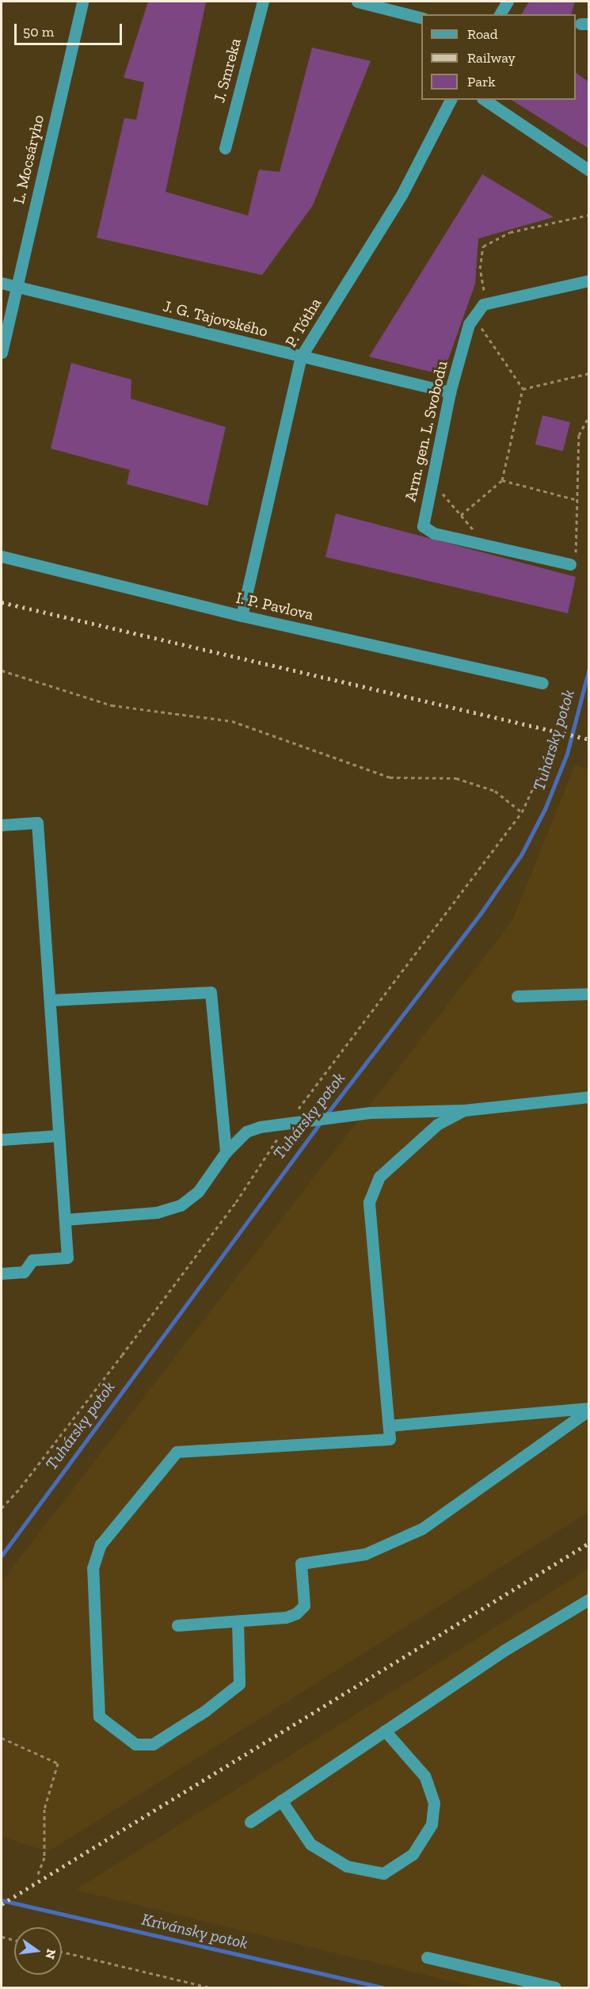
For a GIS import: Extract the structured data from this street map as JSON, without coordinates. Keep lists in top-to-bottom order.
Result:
{
  "streets": {
    "street": [
      "J. Smreka",
      "L. Mocsáryho",
      "J. G. Tajovského",
      "P. Tótha",
      "Arm. gen. L. Svobodu",
      "I. P. Pavlova"
    ]
  },
  "crossings": [
    ["L. Mocsáryho", "J. G. Tajovského"],
    ["J. G. Tajovského", "P. Tótha"],
    ["J. G. Tajovského", "Arm. gen. L. Svobodu"],
    ["P. Tótha", "I. P. Pavlova"]
  ],
  "water": ["Tuhársky potok", "Krivánsky potok"],
  "legend": ["Road", "Railway", "Park"],
  "scale_bar": "50 m",
  "north": "right"
}
